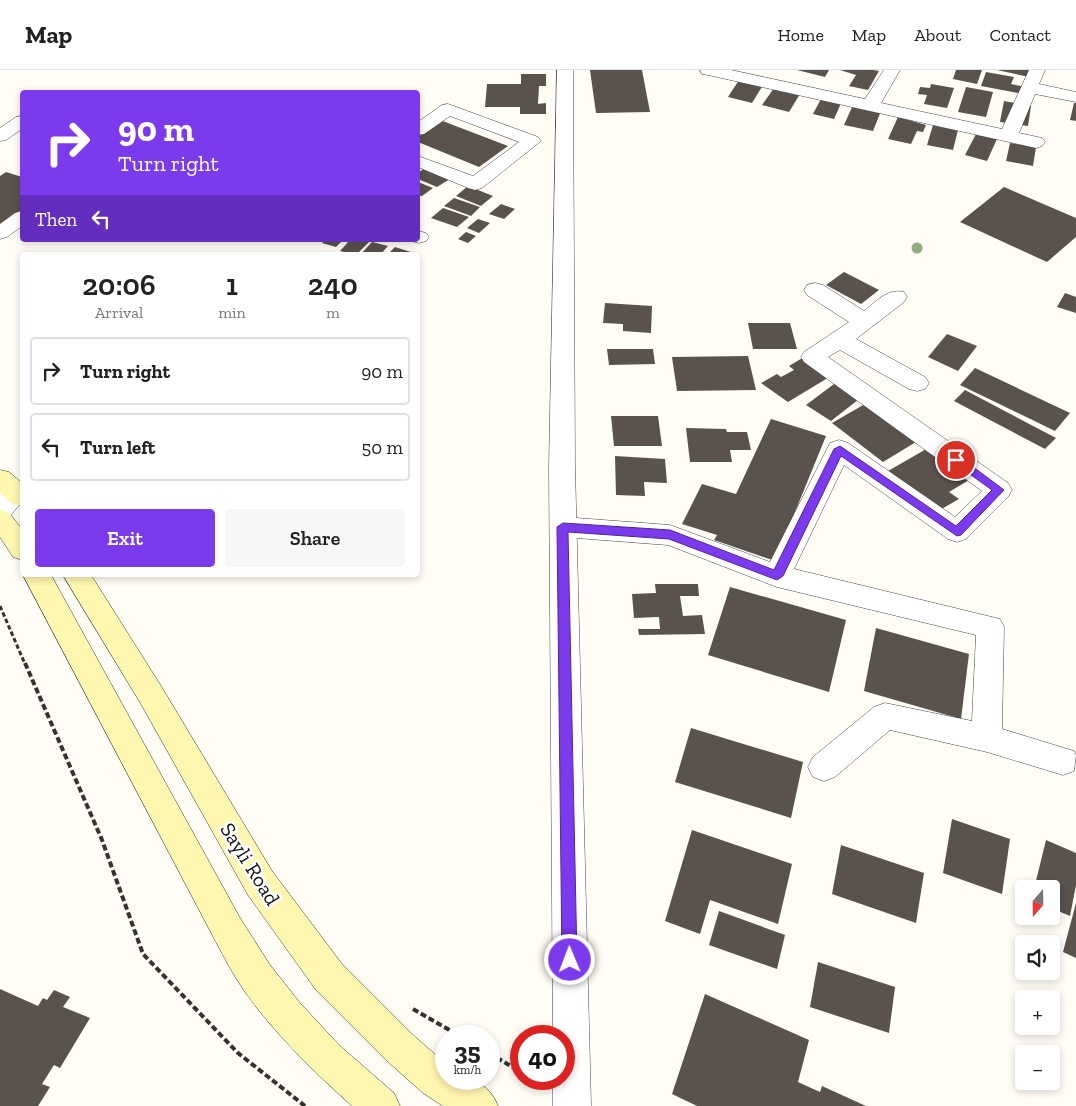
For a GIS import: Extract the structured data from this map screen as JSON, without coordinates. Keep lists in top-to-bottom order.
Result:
{
  "streets": {
    "main road": ["Sayli Road"]
  },
  "north": "bottom",
  "page": {
    "header": "Map",
    "nav": [
      "Home",
      "Map",
      "About",
      "Contact"
    ],
    "turn": ["90 m", "Turn right"],
    "then": "Then",
    "eta": [
      "20:06",
      "Arrival",
      "1",
      "min",
      "240",
      "m"
    ],
    "list": [
      {
        "name": "Turn right",
        "value": "90 m"
      },
      {
        "name": "Turn left",
        "value": "50 m"
      }
    ],
    "buttons": ["Exit", "Share"],
    "map_buttons": ["+", "−"],
    "speed": "35 km/h",
    "limit": "40"
  }
}
